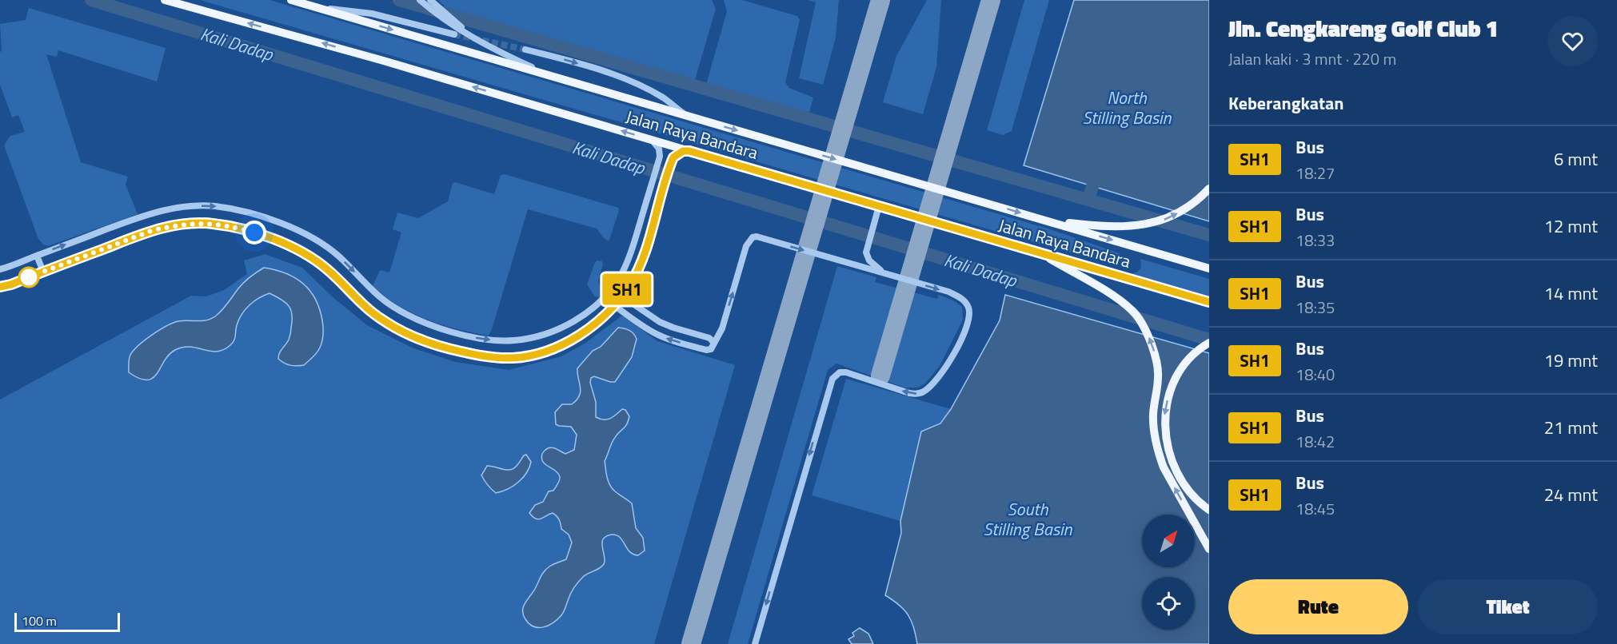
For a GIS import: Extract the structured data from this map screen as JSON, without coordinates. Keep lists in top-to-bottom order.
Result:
{
  "streets": {
    "main road": ["Jalan Raya Bandara"]
  },
  "water": ["Kali Dadap", "North Stilling Basin", "South Stilling Basin"],
  "lines": ["bus line SH1"],
  "scale_bar": "100 m",
  "north": "top right",
  "page": {
    "on_map": "SH1",
    "heading": [
      ["Jln. Cengkareng Golf Club 1", "Jalan kaki · 3 mnt · 220 m"],
      "Keberangkatan"
    ],
    "list": [
      {
        "mark": "SH1",
        "name": "Bus",
        "note": "18:27",
        "value": "6 mnt"
      },
      {
        "mark": "SH1",
        "name": "Bus",
        "note": "18:33",
        "value": "12 mnt"
      },
      {
        "mark": "SH1",
        "name": "Bus",
        "note": "18:35",
        "value": "14 mnt"
      },
      {
        "mark": "SH1",
        "name": "Bus",
        "note": "18:40",
        "value": "19 mnt"
      },
      {
        "mark": "SH1",
        "name": "Bus",
        "note": "18:42",
        "value": "21 mnt"
      },
      {
        "mark": "SH1",
        "name": "Bus",
        "note": "18:45",
        "value": "24 mnt"
      }
    ],
    "buttons": ["Rute", "Tiket"],
    "scale": "100 m"
  }
}
